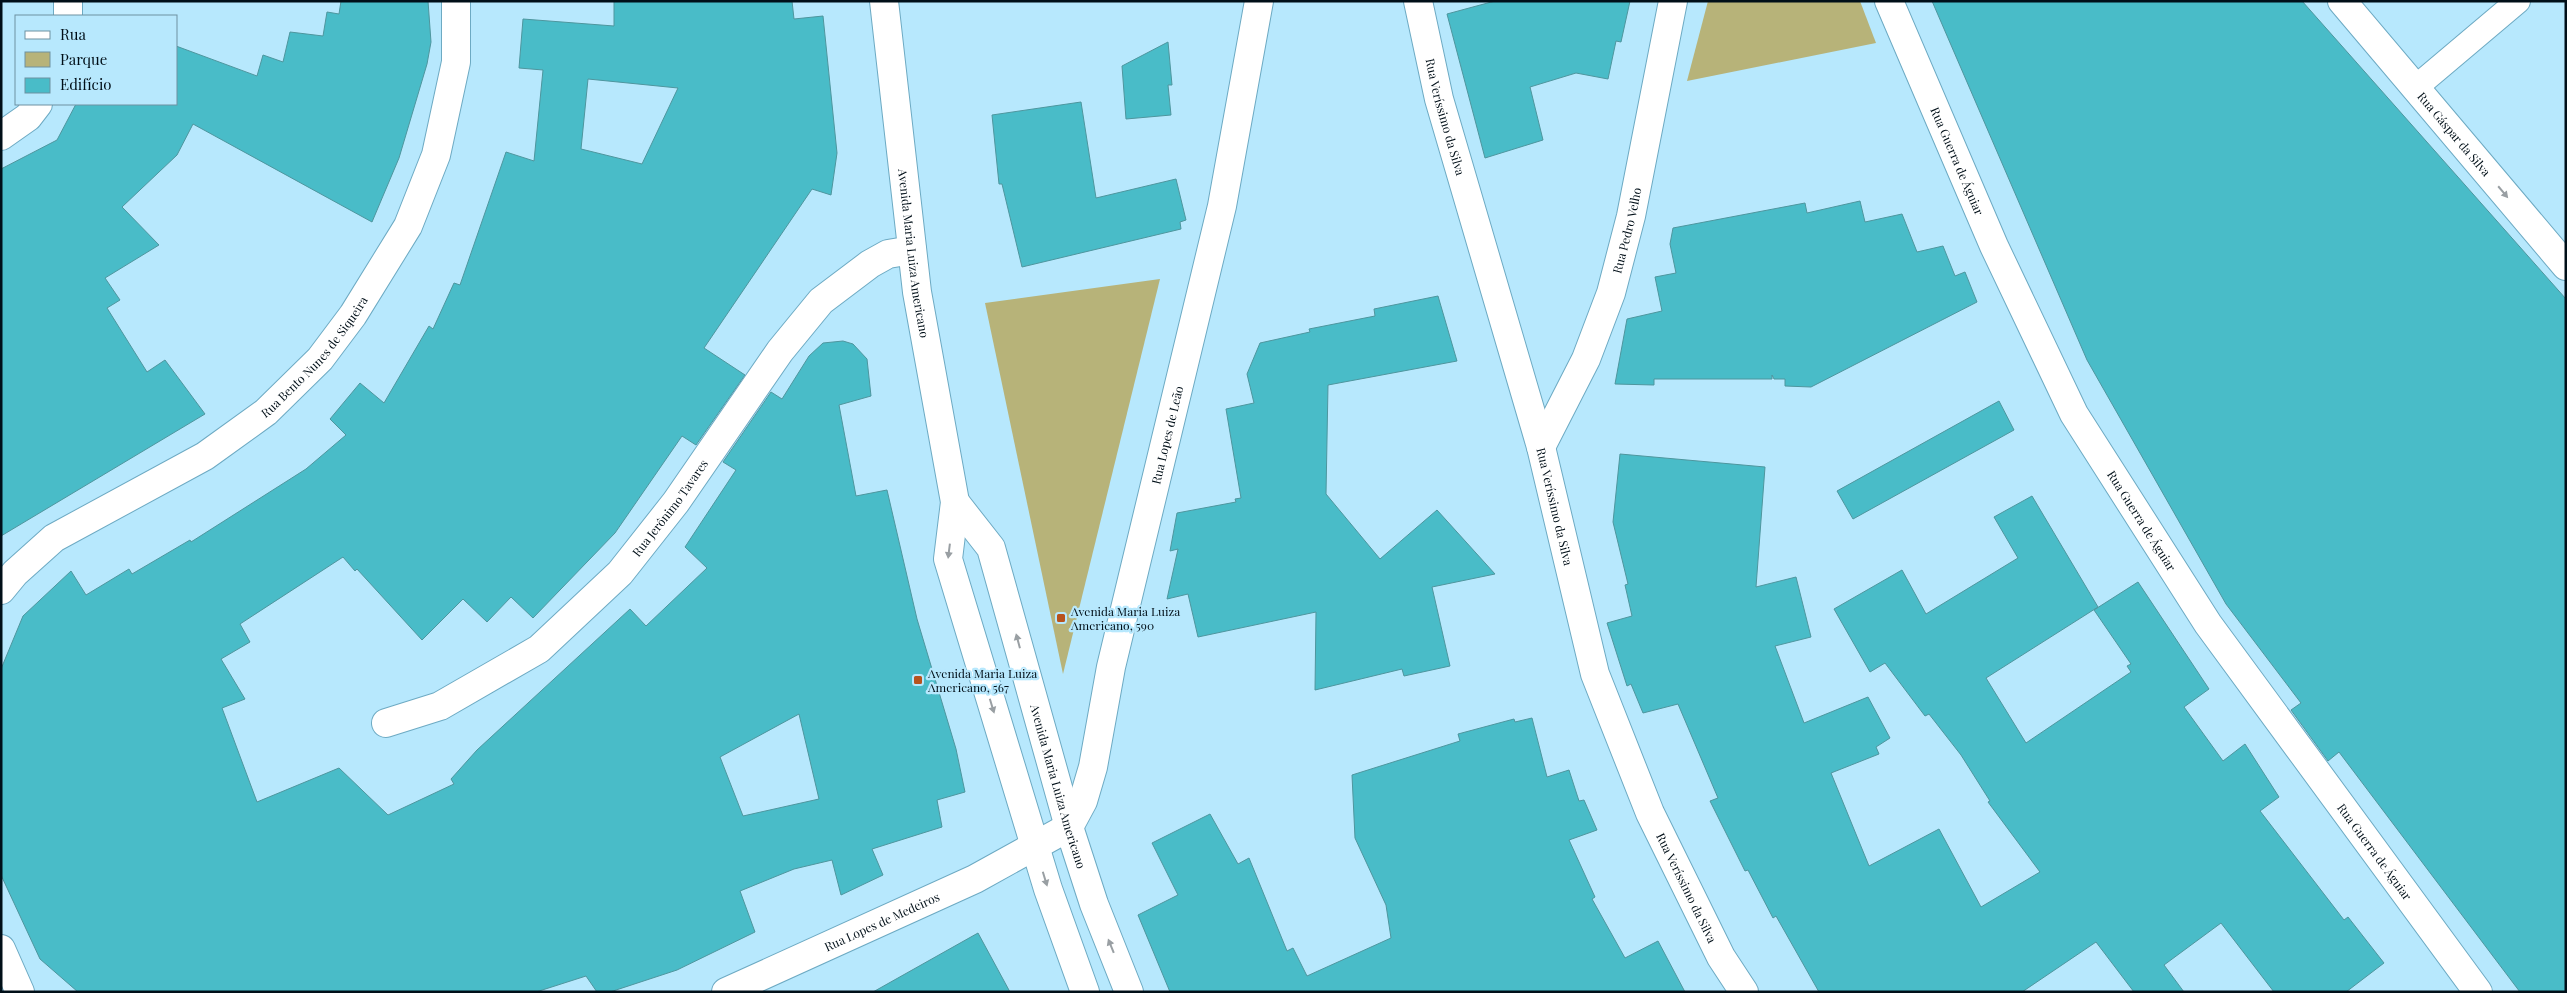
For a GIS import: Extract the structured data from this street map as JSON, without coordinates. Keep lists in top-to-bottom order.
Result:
{
  "streets": {
    "street": [
      "Rua Veríssimo da Silva",
      "Rua Gáspar da Silva",
      "Rua Guerra de Águiar",
      "Rua Pedro Velho",
      "Avenida Maria Luiza Americano",
      "Rua Bento Nunes de Siqueira",
      "Rua Lopes de Leão",
      "Rua Jerônimo Tavares",
      "Rua Lopes de Medeiros"
    ]
  },
  "crossings": [
    ["Rua Veríssimo da Silva", "Rua Pedro Velho"],
    ["Avenida Maria Luiza Americano", "Rua Lopes de Leão"],
    ["Avenida Maria Luiza Americano", "Rua Jerônimo Tavares"],
    ["Avenida Maria Luiza Americano", "Rua Lopes de Medeiros"]
  ],
  "one_way": ["Rua Gáspar da Silva"],
  "places": {
    "transit": ["Avenida Maria Luiza Americano, 590", "Avenida Maria Luiza Americano, 567"]
  },
  "legend": ["Rua", "Parque", "Edifício"]
}
